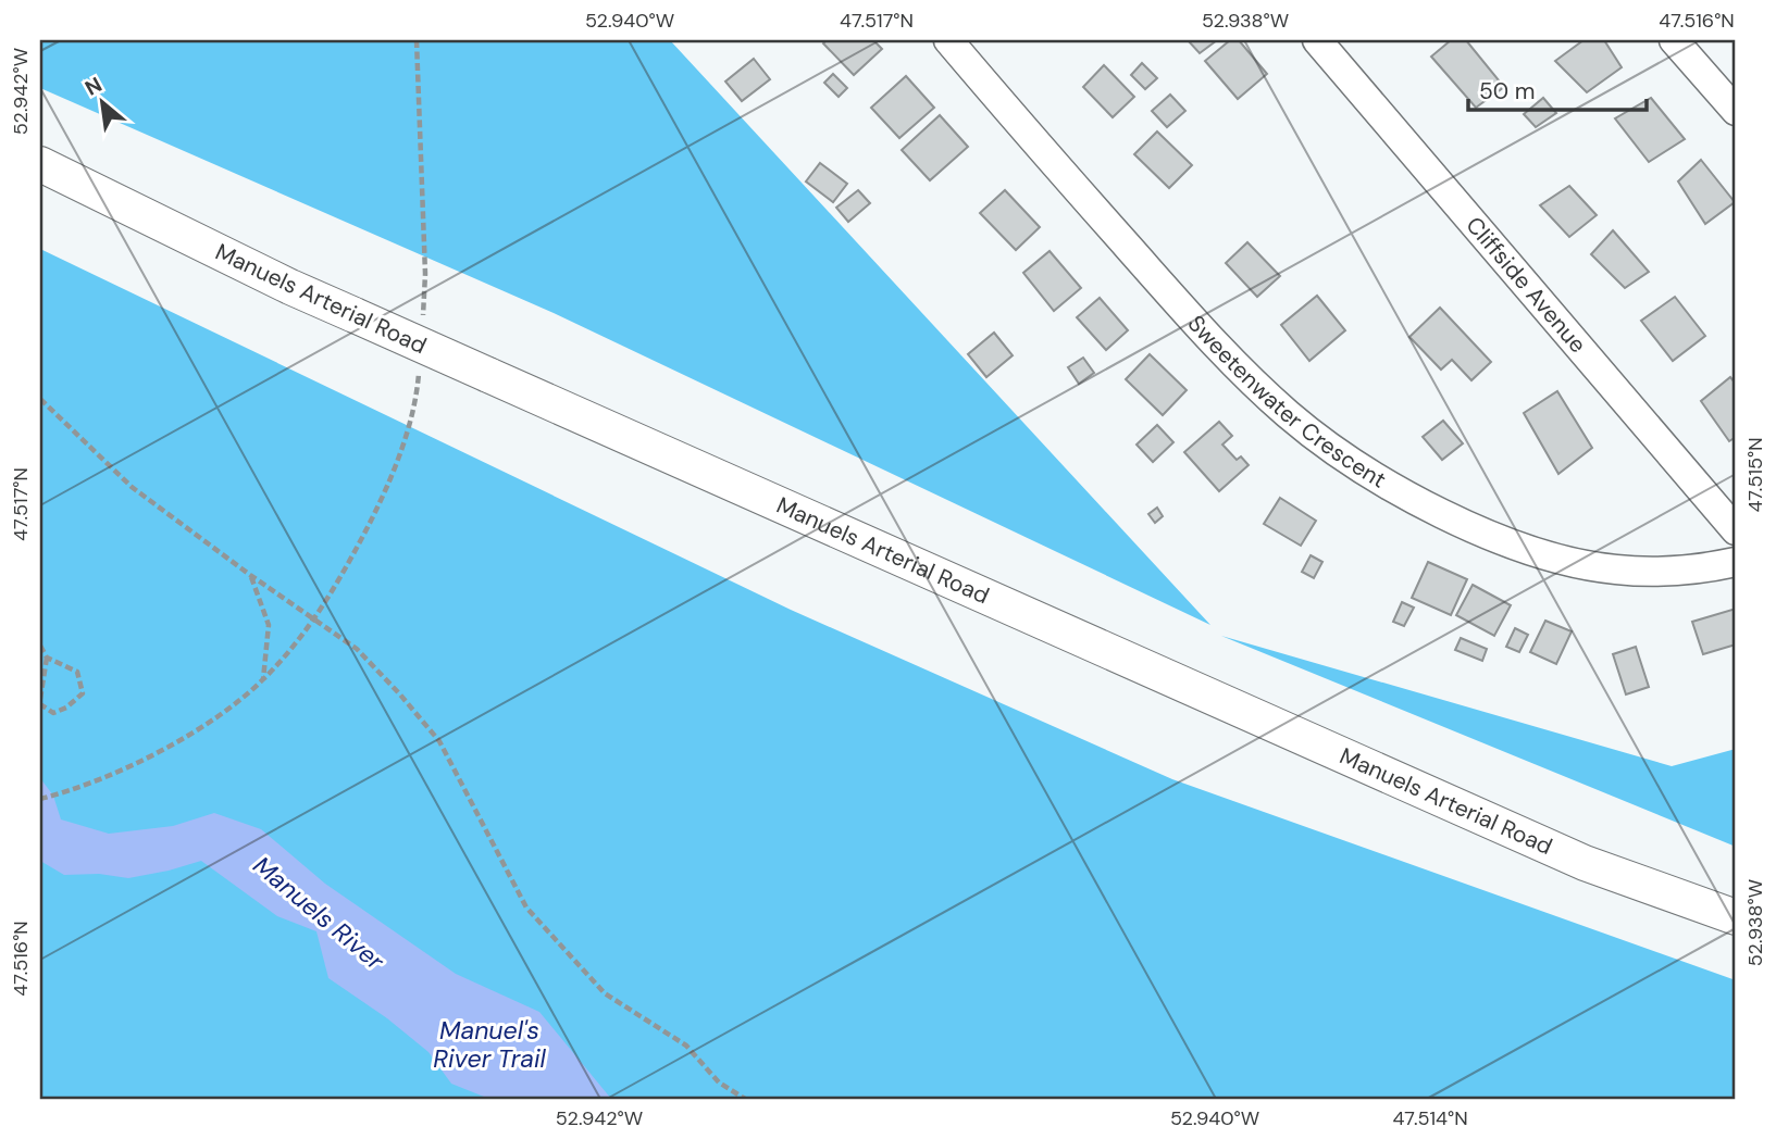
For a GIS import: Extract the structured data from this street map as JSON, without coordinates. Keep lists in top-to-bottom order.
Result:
{
  "streets": {
    "main road": ["Manuels Arterial Road"],
    "street": ["Cliffside Avenue", "Sweetenwater Crescent"]
  },
  "water": ["Manuels River", "Manuel's River Trail"],
  "scale_bar": "50 m",
  "north": "top left",
  "coordinates": [
    "52.940°W",
    "47.517°N",
    "52.938°W",
    "47.516°N",
    "52.942°W",
    "47.515°N",
    "47.514°N"
  ]
}
